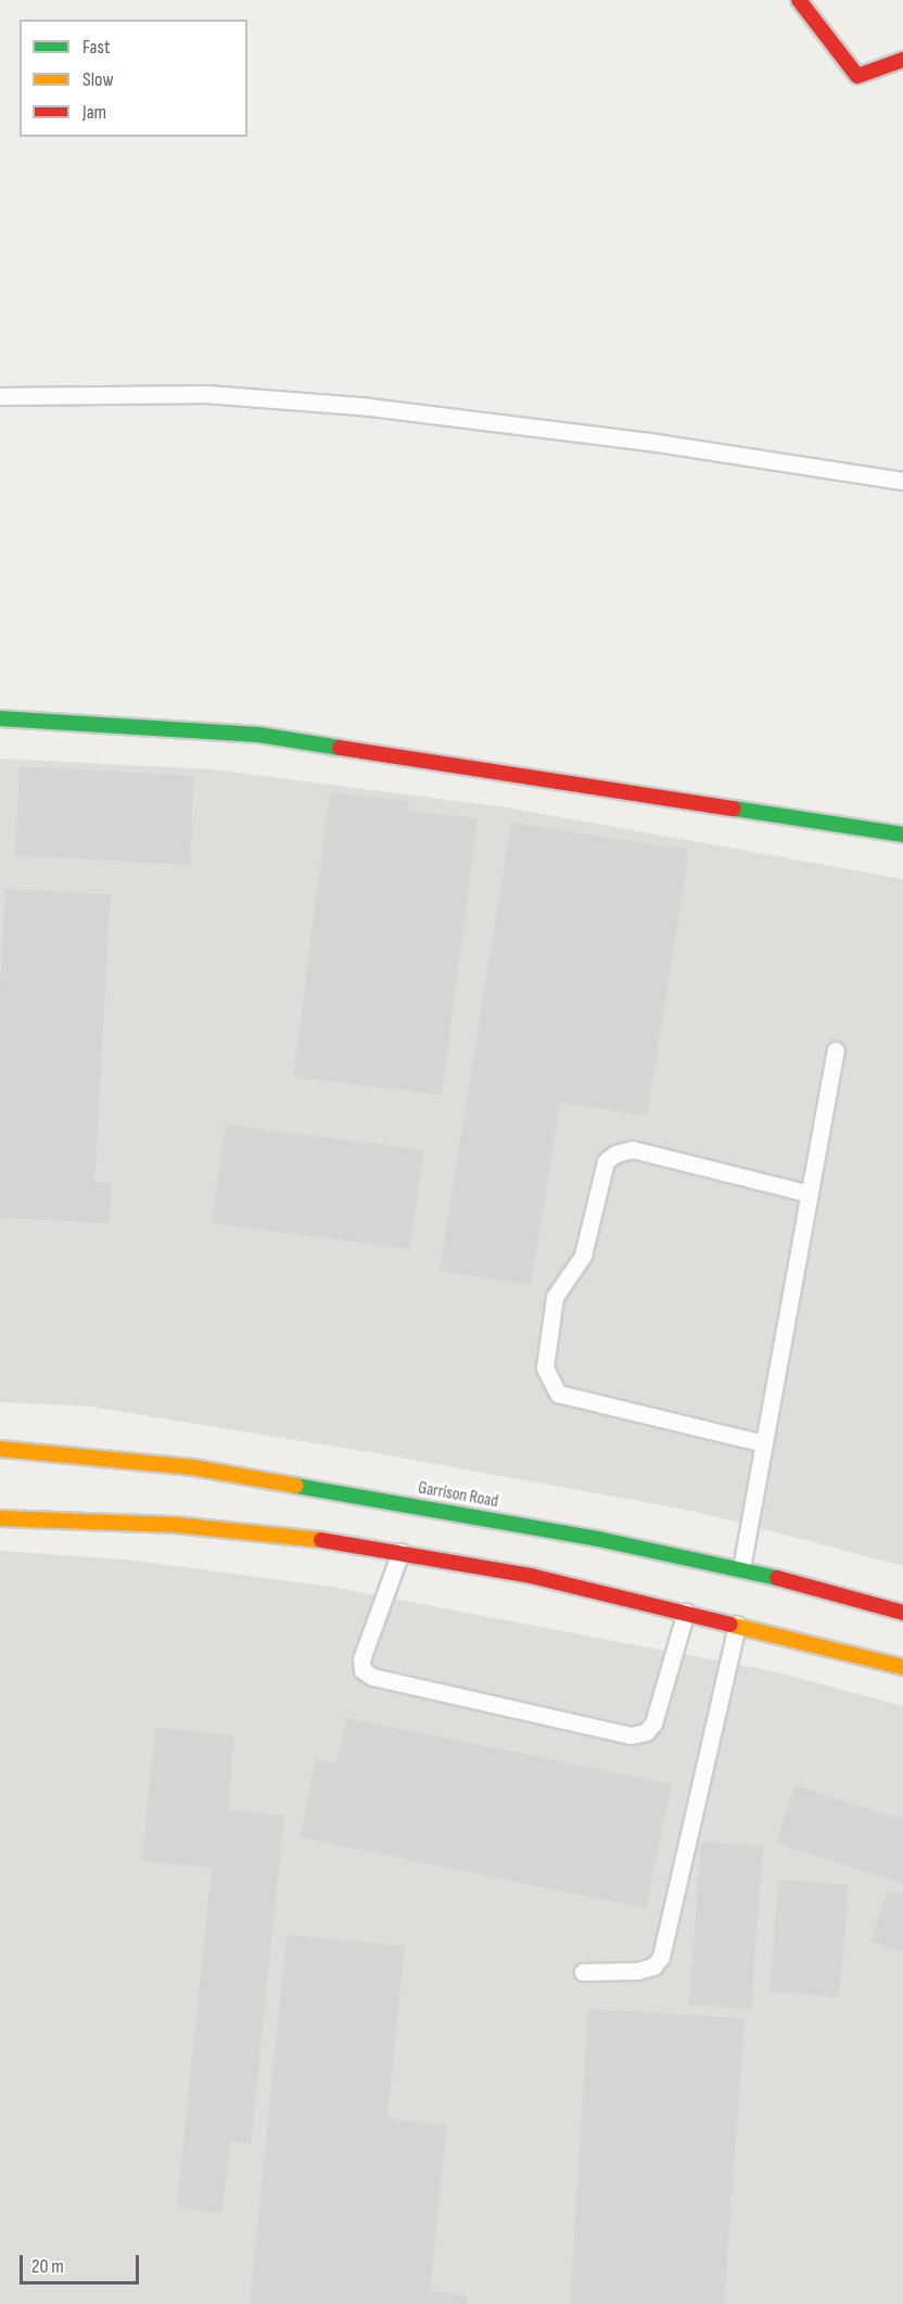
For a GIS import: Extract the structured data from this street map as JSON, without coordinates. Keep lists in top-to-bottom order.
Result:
{
  "streets": {
    "main road": ["Garrison Road"]
  },
  "legend": ["Fast", "Slow", "Jam"],
  "scale_bar": "20 m"
}
